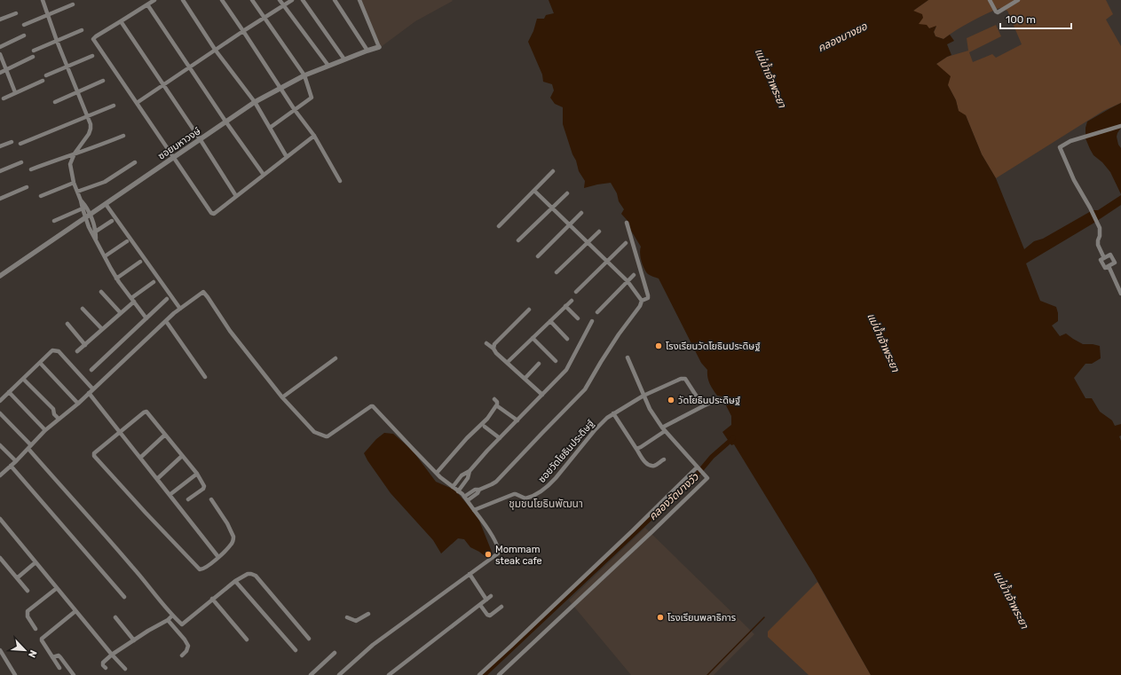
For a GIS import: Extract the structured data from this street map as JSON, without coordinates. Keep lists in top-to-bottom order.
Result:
{
  "streets": {
    "street": ["ซอยมหาวงษ์", "ซอยวัดโยธินประดิษฐ์"]
  },
  "districts": ["ชุมชนโยธินพัฒนา"],
  "water": ["คลองบางยอ", "แม่น้ำเจ้าพระยา", "คลองวัดบางวัว"],
  "places": [
    "โรงเรียนวัดโยธินประดิษฐ์",
    "วัดโยธินประดิษฐ์",
    "Mommam steak cafe",
    "โรงเรียนพลาธิการ"
  ],
  "scale_bar": "100 m",
  "north": "bottom right"
}
